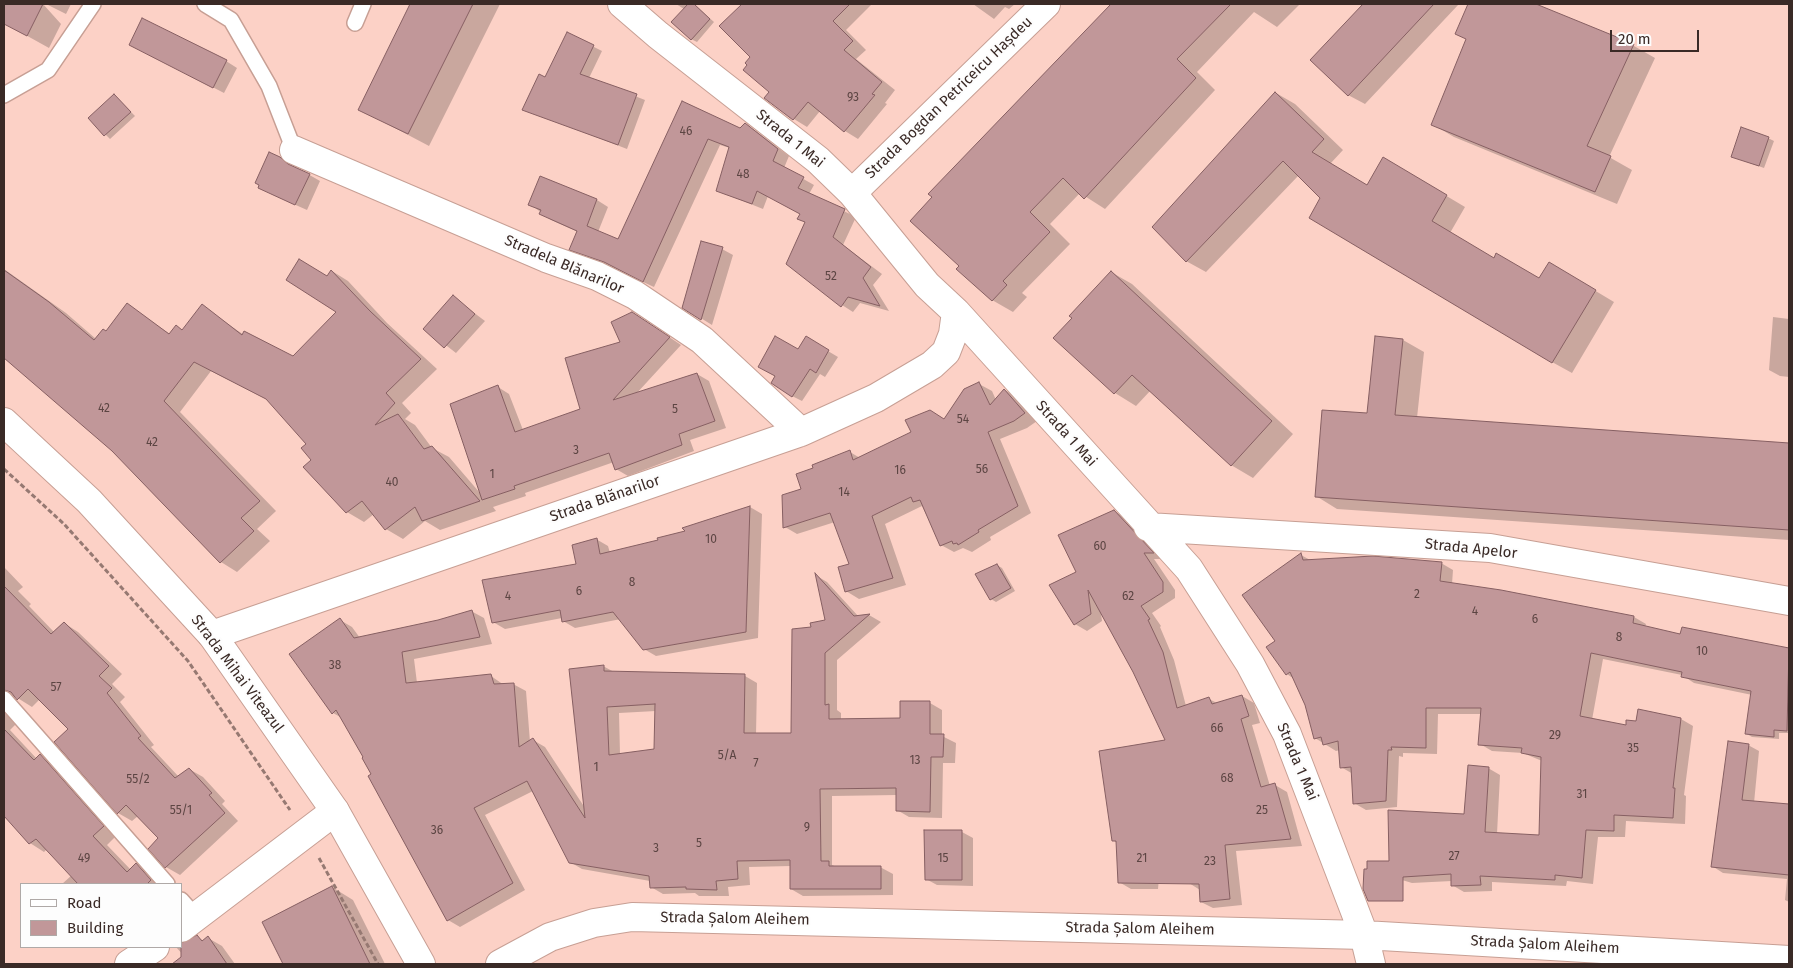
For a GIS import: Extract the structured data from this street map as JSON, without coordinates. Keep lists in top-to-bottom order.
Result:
{
  "streets": {
    "street": [
      "Strada Bogdan Petriceicu Hașdeu",
      "Strada 1 Mai",
      "Stradela Blănarilor",
      "Strada Blănarilor",
      "Strada Apelor",
      "Strada Mihai Viteazul",
      "Strada Șalom Aleihem"
    ]
  },
  "crossings": [
    ["Strada Bogdan Petriceicu Hașdeu", "Strada 1 Mai"],
    ["Strada 1 Mai", "Strada Blănarilor"],
    ["Strada 1 Mai", "Strada Apelor"],
    ["Strada 1 Mai", "Strada Șalom Aleihem"],
    ["Stradela Blănarilor", "Strada Blănarilor"],
    ["Strada Blănarilor", "Strada Mihai Viteazul"]
  ],
  "house_numbers": [
    "93",
    "46",
    "48",
    "52",
    "42",
    "5",
    "54",
    "42",
    "3",
    "56",
    "16",
    "1",
    "40",
    "14",
    "10",
    "60",
    "8",
    "6",
    "2",
    "4",
    "62",
    "4",
    "6",
    "8",
    "10",
    "38",
    "57",
    "66",
    "29",
    "35",
    "5/A",
    "13",
    "7",
    "1",
    "68",
    "55/2",
    "31",
    "55/1",
    "25",
    "9",
    "36",
    "5",
    "3",
    "27",
    "49",
    "15",
    "21",
    "23"
  ],
  "legend": ["Road", "Building"],
  "scale_bar": "20 m"
}
